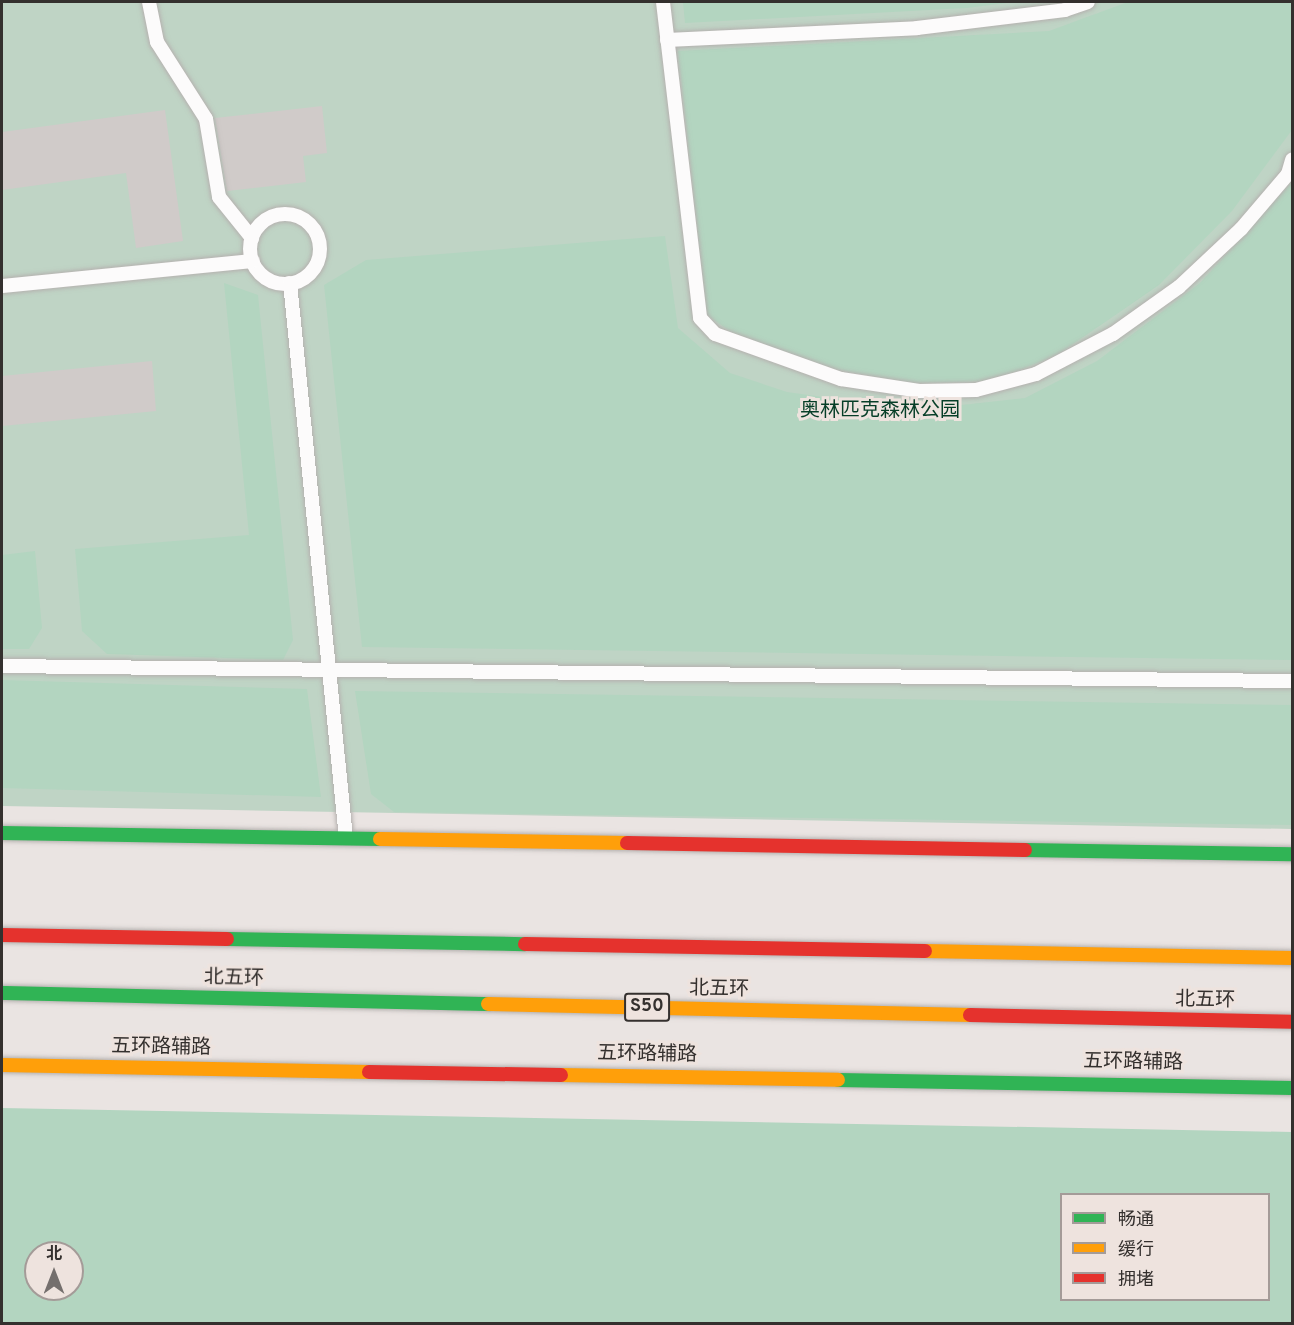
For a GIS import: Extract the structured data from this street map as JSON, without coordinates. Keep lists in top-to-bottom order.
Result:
{
  "streets": {
    "main road": ["北五环", "S50", "五环路辅路"]
  },
  "parks": ["奥林匹克森林公园"],
  "legend": ["畅通", "缓行", "拥堵"],
  "north": "top"
}
